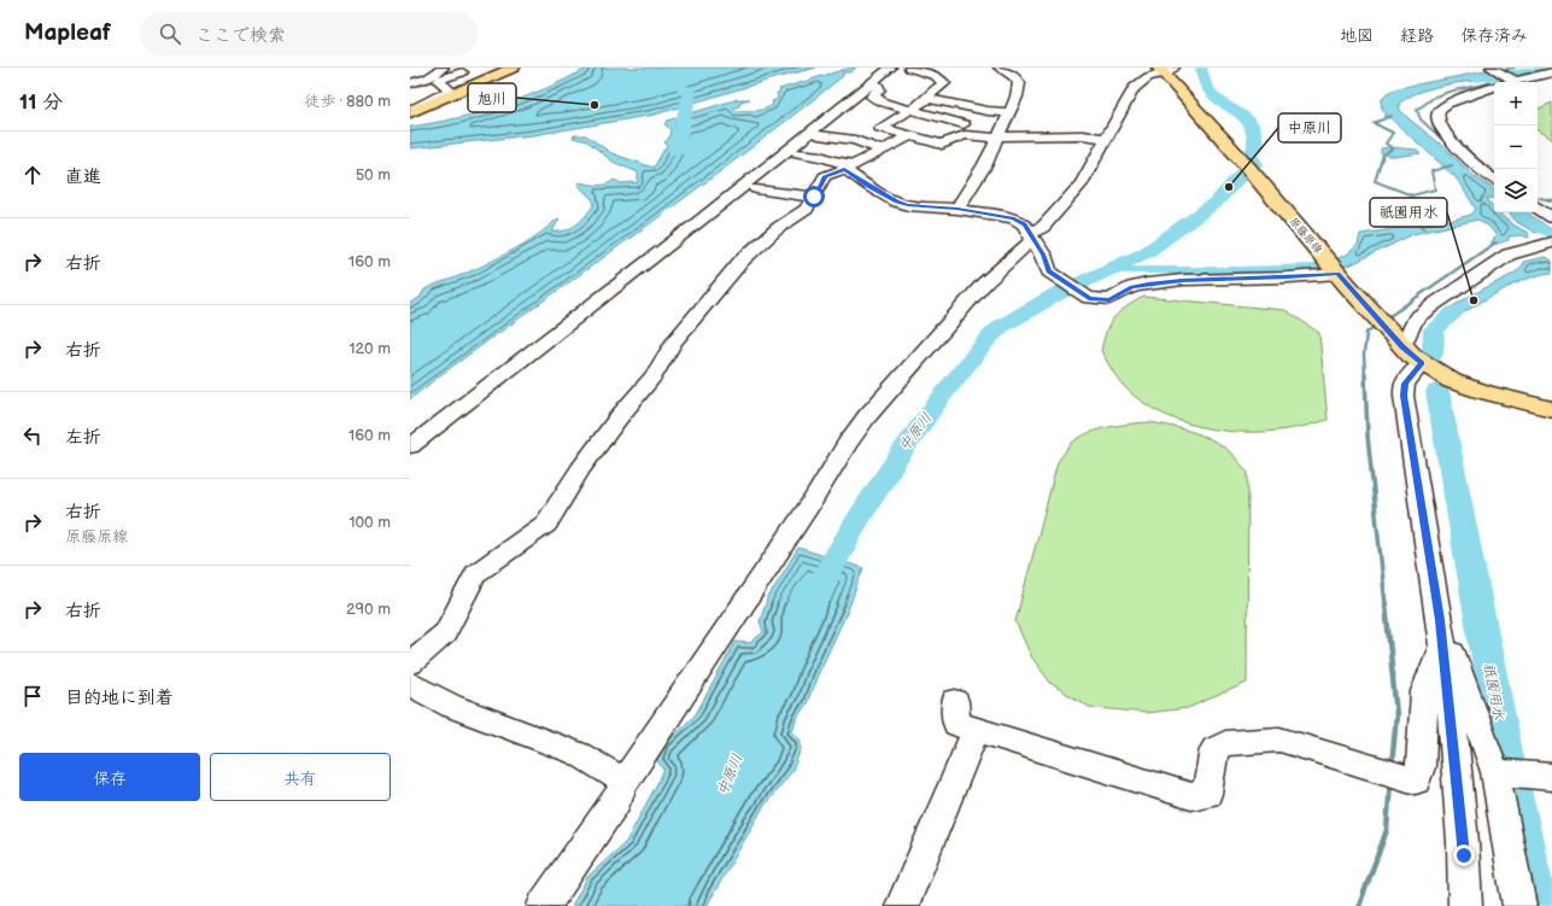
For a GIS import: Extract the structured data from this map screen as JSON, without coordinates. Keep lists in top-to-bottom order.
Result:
{
  "streets": {
    "main road": ["原藤原線"]
  },
  "water": ["中原川", "祇園用水"],
  "places": ["旭川", "中原川", "祇園用水"],
  "page": {
    "header": "Mapleaf",
    "search": "ここで検索",
    "nav": ["地図", "経路", "保存済み"],
    "heading": ["11 分", "徒歩 · 880 m"],
    "map_buttons": ["+", "−"],
    "list": [
      ["直進", "50 m"],
      ["右折", "160 m"],
      ["右折", "120 m"],
      ["左折", "160 m"],
      ["右折", "原藤原線", "100 m"],
      ["右折", "290 m"],
      "目的地に到着"
    ],
    "buttons": ["保存", "共有"]
  }
}
